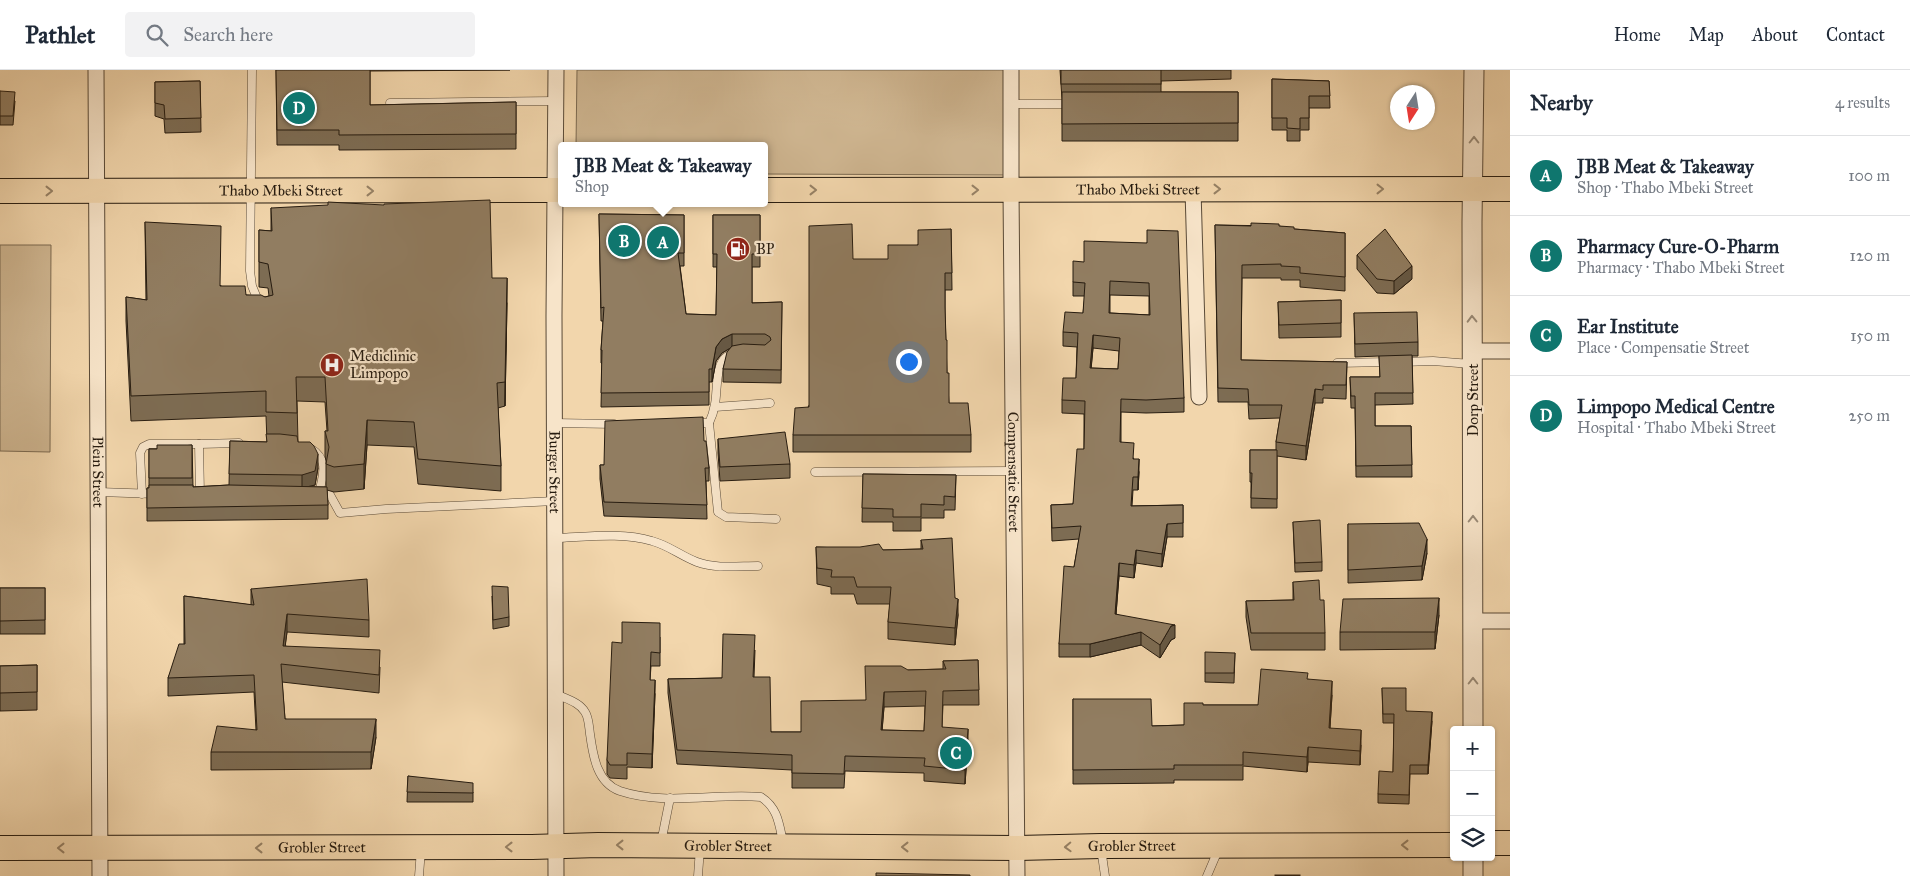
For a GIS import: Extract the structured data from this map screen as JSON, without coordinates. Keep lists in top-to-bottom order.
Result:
{
  "streets": {
    "main road": ["Thabo Mbeki Street", "Grobler Street"],
    "street": [
      "Dorp Street",
      "Plein Street",
      "Burger Street",
      "Compensatie Street"
    ]
  },
  "crossings": [
    ["Thabo Mbeki Street", "Dorp Street"],
    ["Thabo Mbeki Street", "Plein Street"],
    ["Thabo Mbeki Street", "Burger Street"],
    ["Thabo Mbeki Street", "Compensatie Street"],
    ["Plein Street", "Grobler Street"],
    ["Burger Street", "Grobler Street"],
    ["Compensatie Street", "Grobler Street"]
  ],
  "one_way": ["Thabo Mbeki Street", "Dorp Street", "Grobler Street"],
  "places": {
    "fuel station": ["BP"],
    "hospital": ["Mediclinic Limpopo"]
  },
  "north": "bottom",
  "page": {
    "header": "Pathlet",
    "search": "Search here",
    "nav": [
      "Home",
      "Map",
      "About",
      "Contact"
    ],
    "heading": ["Nearby", "4 results"],
    "pins": [
      "D",
      "B",
      "A",
      "C"
    ],
    "list": [
      {
        "mark": "A",
        "name": "JBB Meat & Takeaway",
        "note": "Shop · Thabo Mbeki Street",
        "value": "100 m"
      },
      {
        "mark": "B",
        "name": "Pharmacy Cure-O-Pharm",
        "note": "Pharmacy · Thabo Mbeki Street",
        "value": "120 m"
      },
      {
        "mark": "C",
        "name": "Ear Institute",
        "note": "Place · Compensatie Street",
        "value": "150 m"
      },
      {
        "mark": "D",
        "name": "Limpopo Medical Centre",
        "note": "Hospital · Thabo Mbeki Street",
        "value": "250 m"
      }
    ],
    "popup": ["JBB Meat & Takeaway", "Shop"],
    "map_buttons": ["+", "−"]
  }
}
